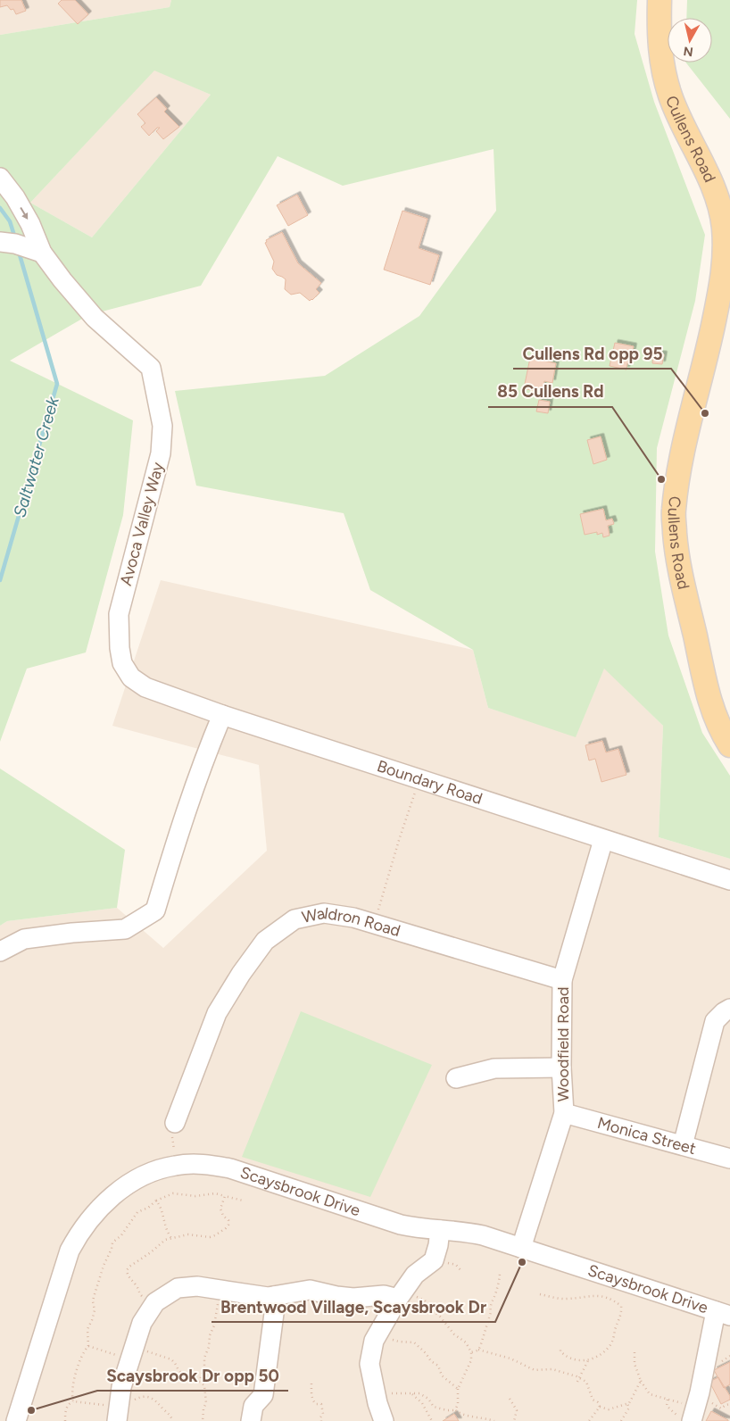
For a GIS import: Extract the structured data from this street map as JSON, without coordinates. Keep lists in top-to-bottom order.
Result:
{
  "streets": {
    "main road": ["Cullens Road"],
    "street": [
      "Avoca Valley Way",
      "Boundary Road",
      "Waldron Road",
      "Woodfield Road",
      "Monica Street",
      "Scaysbrook Drive"
    ]
  },
  "crossings": [
    ["Avoca Valley Way", "Boundary Road"],
    ["Boundary Road", "Woodfield Road"],
    ["Waldron Road", "Woodfield Road"],
    ["Woodfield Road", "Monica Street"],
    ["Woodfield Road", "Scaysbrook Drive"]
  ],
  "water": ["Saltwater Creek"],
  "places": [
    "Cullens Rd opp 95",
    "85 Cullens Rd",
    "Brentwood Village, Scaysbrook Dr",
    "Scaysbrook Dr opp 50"
  ],
  "north": "bottom"
}
